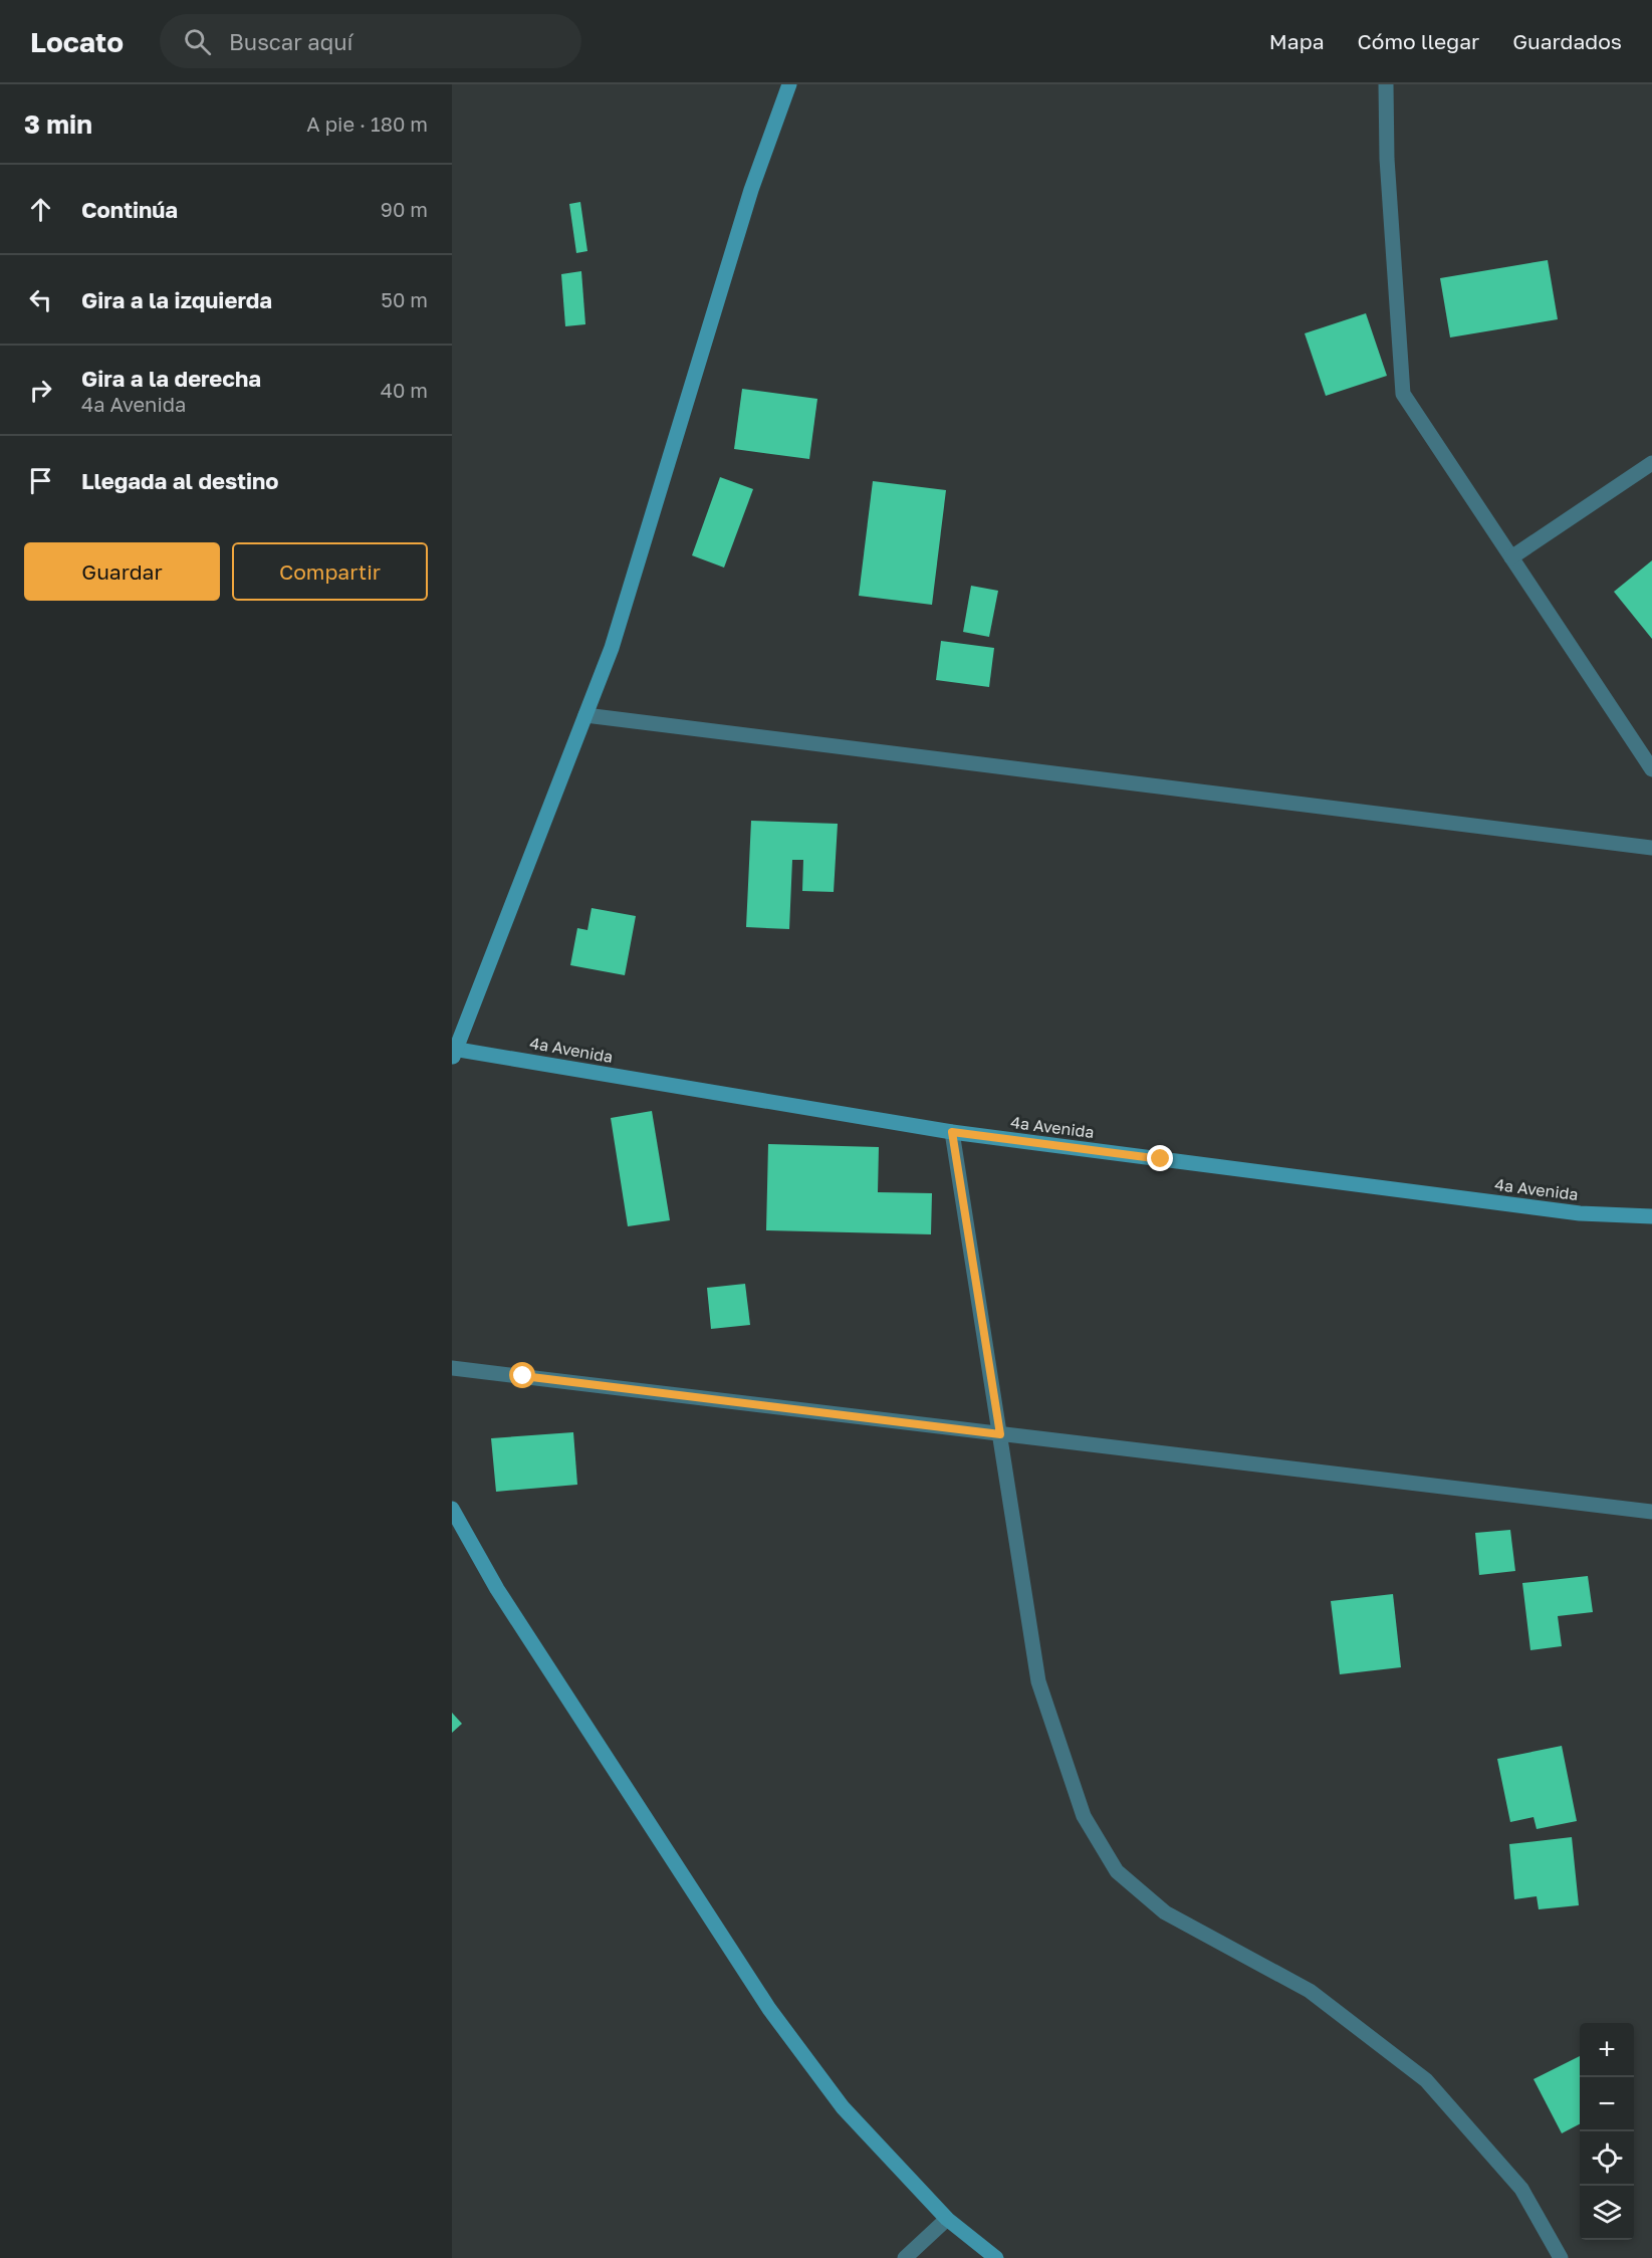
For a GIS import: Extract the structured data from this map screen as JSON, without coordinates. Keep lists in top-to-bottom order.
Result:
{
  "streets": {
    "street": ["4a Avenida"]
  },
  "page": {
    "header": "Locato",
    "search": "Buscar aquí",
    "nav": ["Mapa", "Cómo llegar", "Guardados"],
    "heading": ["3 min", "A pie · 180 m"],
    "list": [
      ["Continúa", "90 m"],
      ["Gira a la izquierda", "50 m"],
      ["Gira a la derecha", "4a Avenida", "40 m"],
      "Llegada al destino"
    ],
    "buttons": ["Guardar", "Compartir"],
    "map_buttons": ["+", "−"]
  }
}
